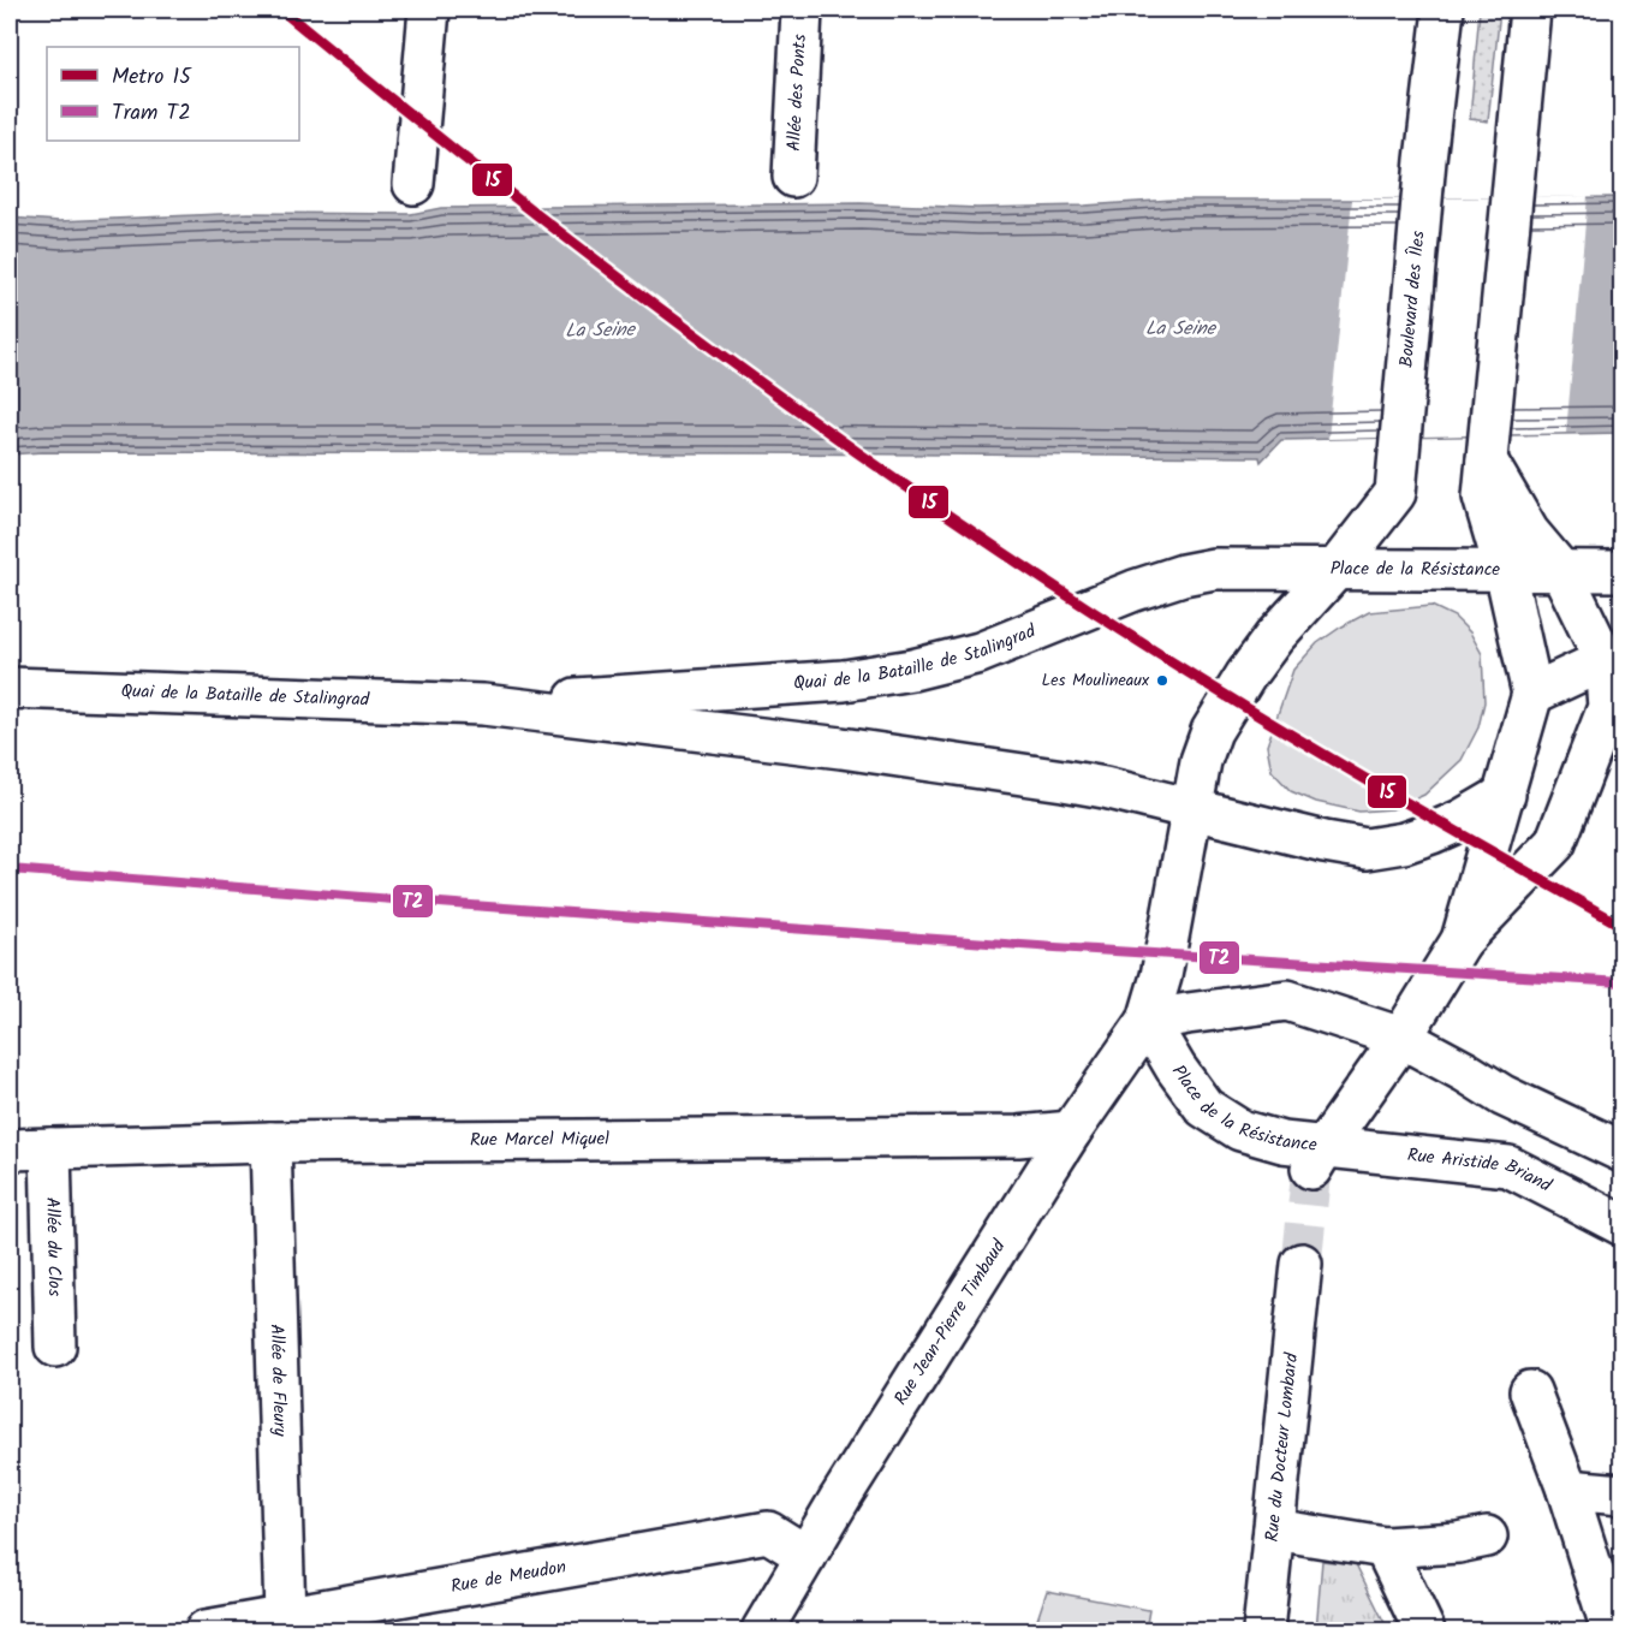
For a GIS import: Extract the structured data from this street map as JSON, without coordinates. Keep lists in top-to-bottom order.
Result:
{
  "streets": {
    "main road": [
      "Allée des Ponts",
      "Boulevard des Îles",
      "Place de la Résistance",
      "Quai de la Bataille de Stalingrad",
      "Rue Marcel Miquel",
      "Rue Aristide Briand",
      "Allée du Clos",
      "Rue Jean-Pierre Timbaud",
      "Allée de Fleury",
      "Rue du Docteur Lombard",
      "Rue de Meudon"
    ]
  },
  "crossings": [
    ["Boulevard des Îles", "Place de la Résistance"],
    ["Boulevard des Îles", "Quai de la Bataille de Stalingrad"],
    ["Place de la Résistance", "Quai de la Bataille de Stalingrad"],
    ["Place de la Résistance", "Rue Aristide Briand"],
    ["Place de la Résistance", "Rue Jean-Pierre Timbaud"],
    ["Rue Marcel Miquel", "Allée du Clos"],
    ["Rue Marcel Miquel", "Rue Jean-Pierre Timbaud"],
    ["Rue Marcel Miquel", "Allée de Fleury"],
    ["Rue Jean-Pierre Timbaud", "Rue de Meudon"],
    ["Allée de Fleury", "Rue de Meudon"]
  ],
  "water": ["La Seine"],
  "places": ["Les Moulineaux"],
  "lines": ["metro line 15", "tram line T2"],
  "legend": ["Metro 15", "Tram T2"]
}
